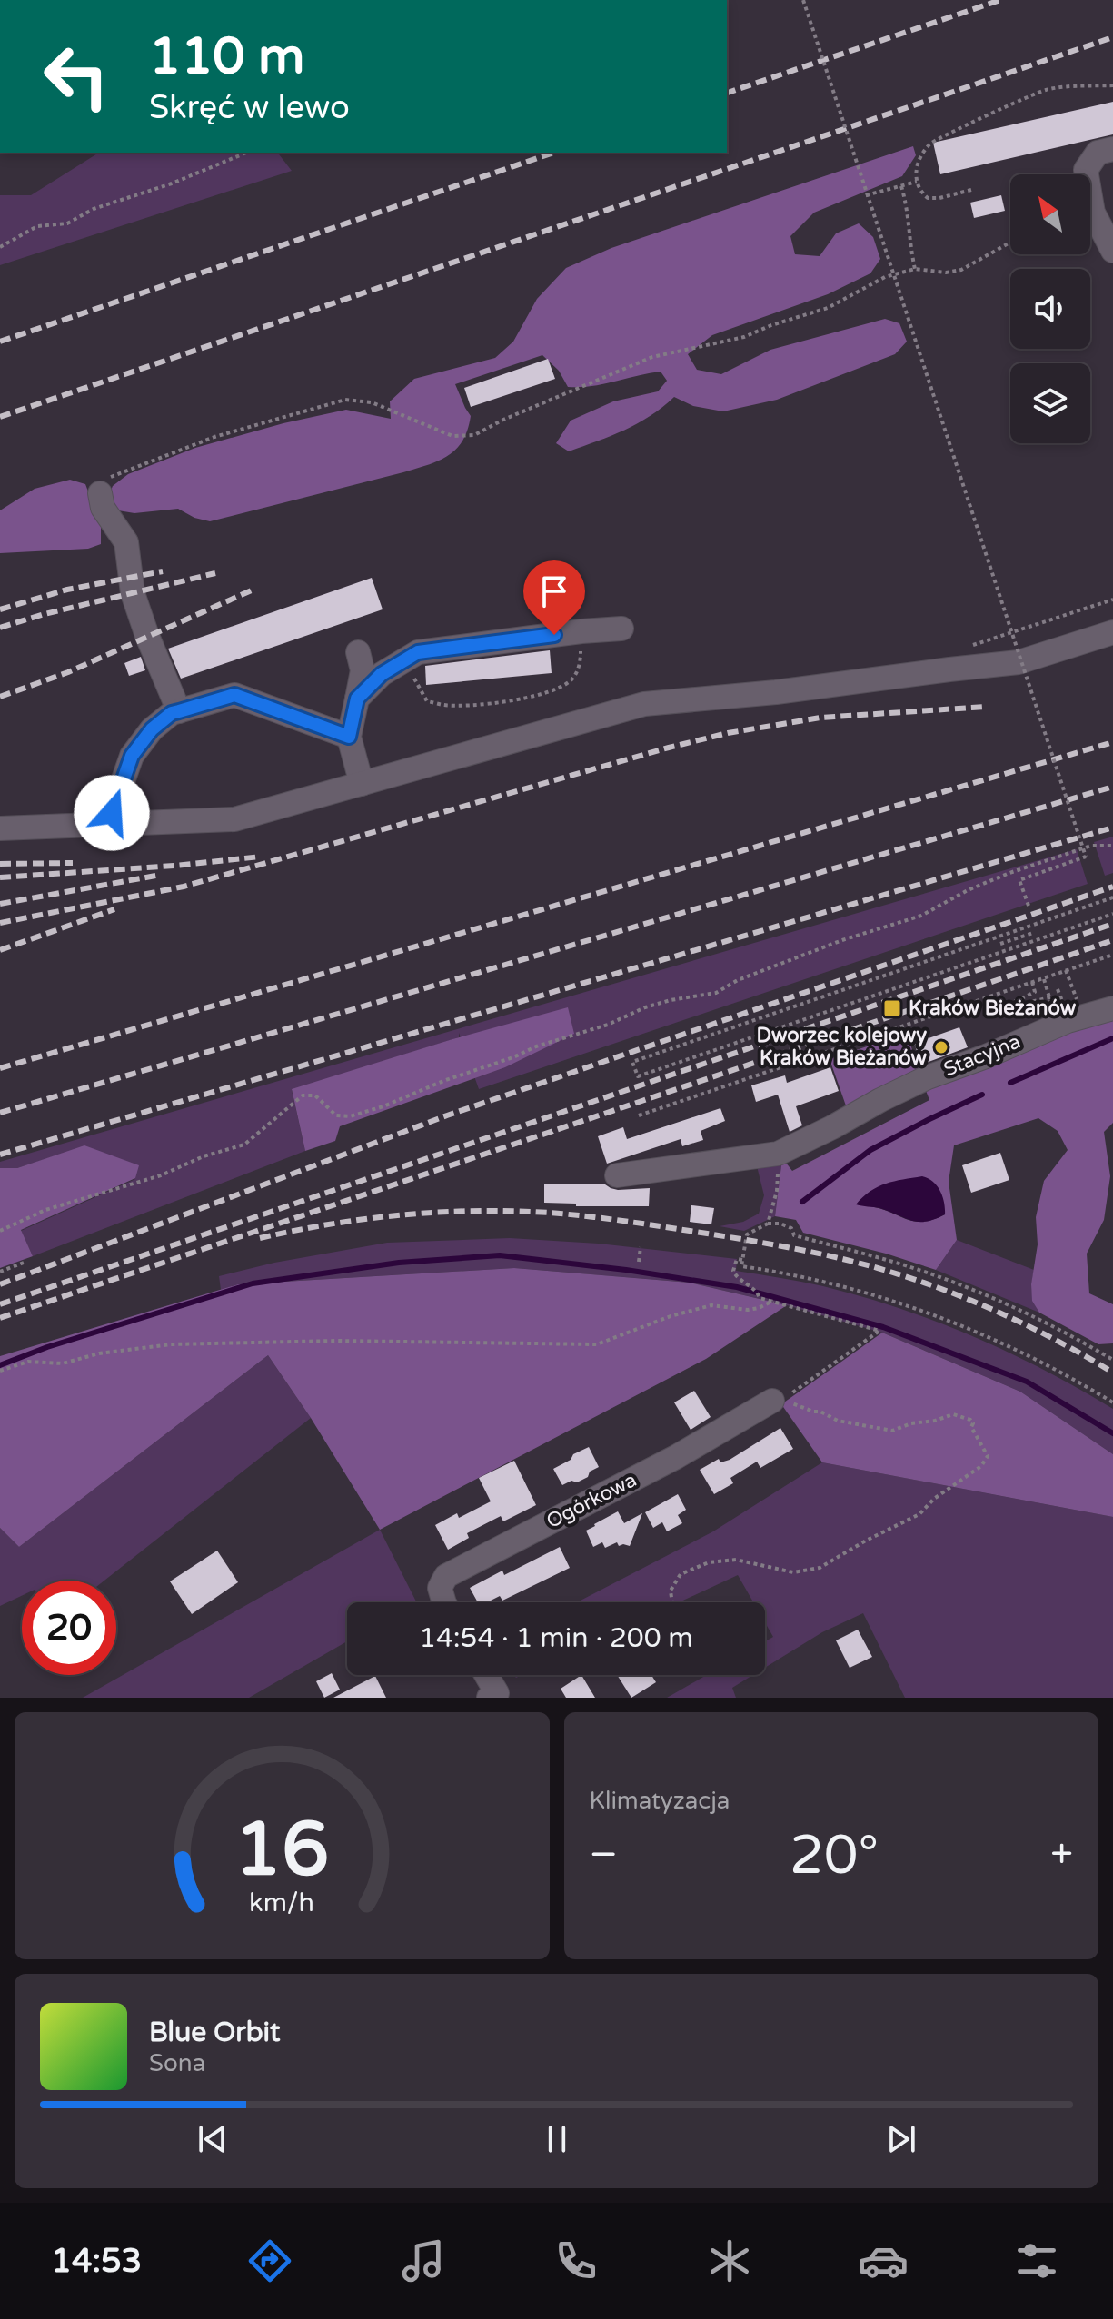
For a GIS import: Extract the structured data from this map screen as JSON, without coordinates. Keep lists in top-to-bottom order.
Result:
{
  "streets": {
    "street": ["Stacyjna", "Ogórkowa"]
  },
  "places": {
    "transit": ["Kraków Bieżanów"],
    "other": ["Dworzec kolejowy Kraków Bieżanów"]
  },
  "north": "top left",
  "page": {
    "turn": ["110 m", "Skręć w lewo"],
    "limit": "20",
    "trip": "14:54 · 1 min · 200 m",
    "tile": "Klimatyzacja",
    "heat": ["−", "20°", "+"],
    "song": ["Blue Orbit", "Sona"],
    "tabs": "14:53",
    "gauge": ["16", "km/h"]
  }
}
